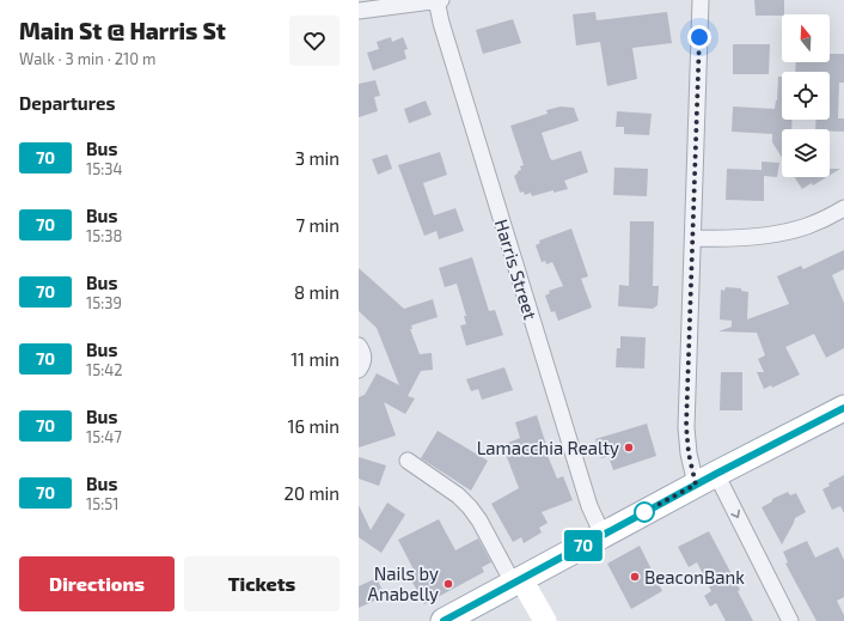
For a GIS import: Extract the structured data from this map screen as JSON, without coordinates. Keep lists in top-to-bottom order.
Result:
{
  "streets": {
    "street": ["Harris Street"]
  },
  "places": ["Lamacchia Realty", "BeaconBank", "Nails by Anabelly"],
  "lines": ["bus line 70"],
  "north": "top",
  "page": {
    "heading": [
      ["Main St @ Harris St", "Walk · 3 min · 210 m"],
      "Departures"
    ],
    "on_map": "70",
    "list": [
      {
        "mark": "70",
        "name": "Bus",
        "note": "15:34",
        "value": "3 min"
      },
      {
        "mark": "70",
        "name": "Bus",
        "note": "15:38",
        "value": "7 min"
      },
      {
        "mark": "70",
        "name": "Bus",
        "note": "15:39",
        "value": "8 min"
      },
      {
        "mark": "70",
        "name": "Bus",
        "note": "15:42",
        "value": "11 min"
      },
      {
        "mark": "70",
        "name": "Bus",
        "note": "15:47",
        "value": "16 min"
      },
      {
        "mark": "70",
        "name": "Bus",
        "note": "15:51",
        "value": "20 min"
      }
    ],
    "buttons": ["Directions", "Tickets"]
  }
}
